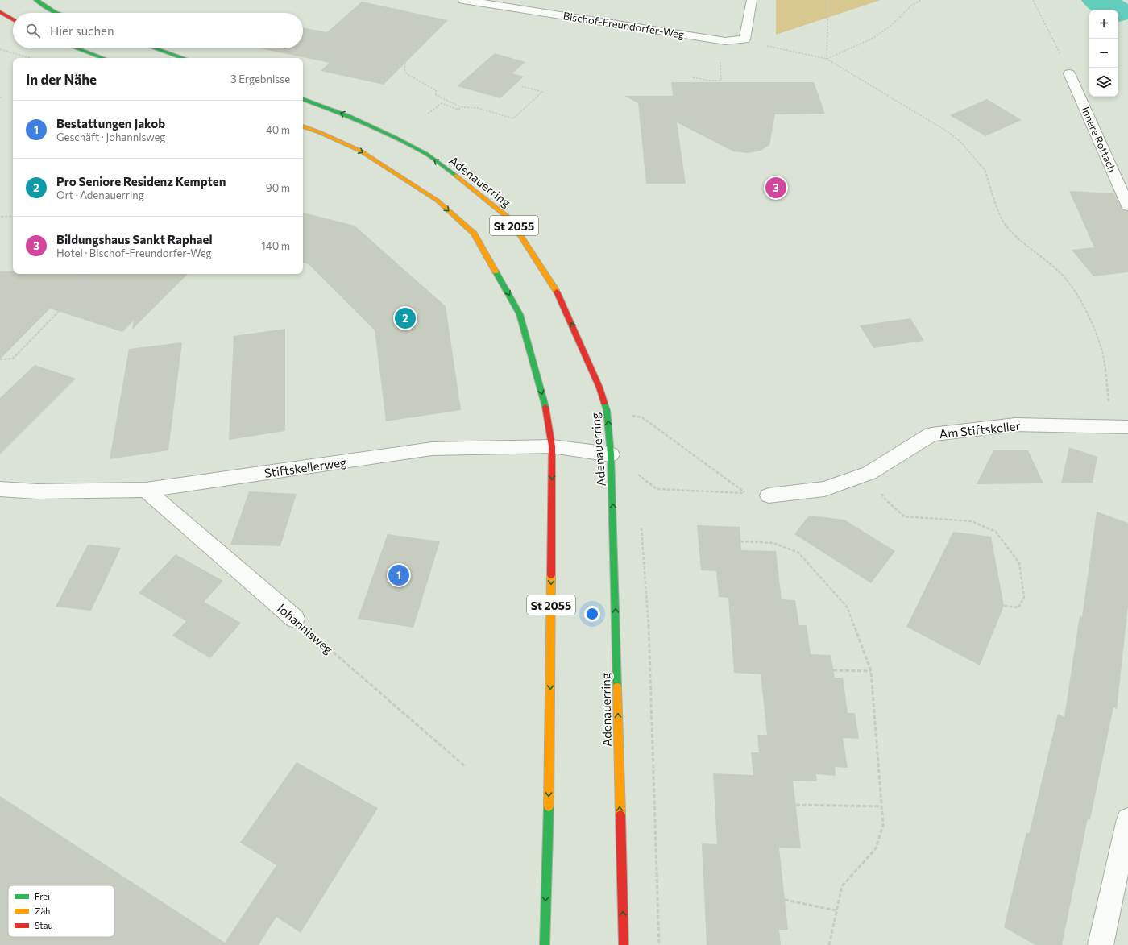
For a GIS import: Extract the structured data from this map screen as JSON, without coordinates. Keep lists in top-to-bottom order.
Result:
{
  "streets": {
    "main road": ["Adenauerring", "St 2055"],
    "street": [
      "Bischof-Freundorfer-Weg",
      "Innere Rottach",
      "Am Stiftskeller",
      "Stiftskellerweg",
      "Johannisweg"
    ]
  },
  "crossings": [
    ["Adenauerring", "Stiftskellerweg"],
    ["St 2055", "Stiftskellerweg"],
    ["Stiftskellerweg", "Johannisweg"]
  ],
  "one_way": ["Adenauerring"],
  "legend": ["Frei", "Zäh", "Stau"],
  "page": {
    "map_buttons": ["+", "−"],
    "search": "Hier suchen",
    "heading": ["In der Nähe", "3 Ergebnisse"],
    "list": [
      {
        "mark": "1",
        "name": "Bestattungen Jakob",
        "note": "Geschäft · Johannisweg",
        "value": "40 m"
      },
      {
        "mark": "2",
        "name": "Pro Seniore Residenz Kempten",
        "note": "Ort · Adenauerring",
        "value": "90 m"
      },
      {
        "mark": "3",
        "name": "Bildungshaus Sankt Raphael",
        "note": "Hotel · Bischof-Freundorfer-Weg",
        "value": "140 m"
      }
    ],
    "pins": ["3", "2", "1"]
  }
}
